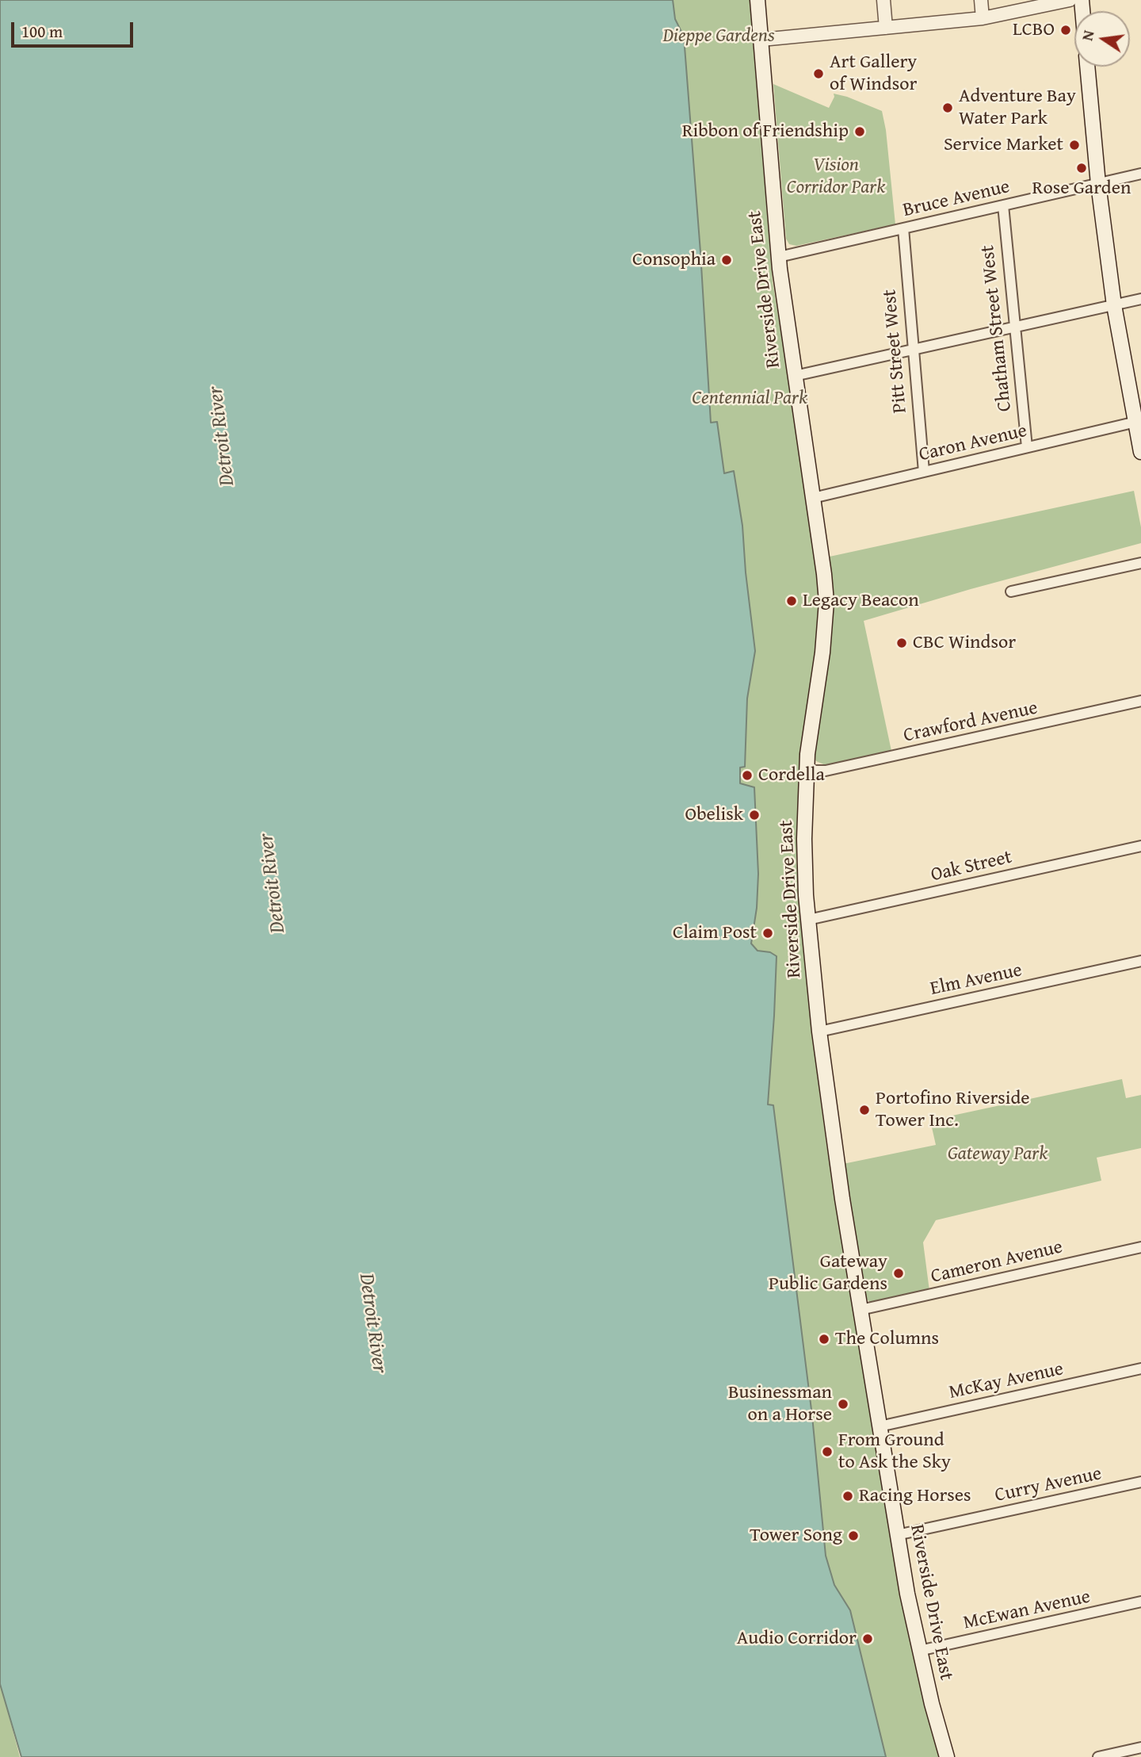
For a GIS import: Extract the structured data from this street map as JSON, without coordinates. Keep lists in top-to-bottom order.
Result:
{
  "streets": {
    "main road": ["Riverside Drive East"],
    "street": [
      "Bruce Avenue",
      "Chatham Street West",
      "Pitt Street West",
      "Caron Avenue",
      "Crawford Avenue",
      "Oak Street",
      "Elm Avenue",
      "Cameron Avenue",
      "McKay Avenue",
      "Curry Avenue",
      "McEwan Avenue"
    ]
  },
  "crossings": [
    ["Bruce Avenue", "Riverside Drive East"],
    ["Bruce Avenue", "Chatham Street West"],
    ["Bruce Avenue", "Pitt Street West"],
    ["Riverside Drive East", "Caron Avenue"],
    ["Riverside Drive East", "Crawford Avenue"],
    ["Riverside Drive East", "Oak Street"],
    ["Riverside Drive East", "Elm Avenue"],
    ["Riverside Drive East", "Cameron Avenue"],
    ["Riverside Drive East", "McKay Avenue"],
    ["Riverside Drive East", "Curry Avenue"],
    ["Riverside Drive East", "McEwan Avenue"],
    ["Chatham Street West", "Caron Avenue"],
    ["Pitt Street West", "Caron Avenue"]
  ],
  "water": ["Detroit River"],
  "parks": [
    "Dieppe Gardens",
    "Vision Corridor Park",
    "Centennial Park",
    "Gateway Park"
  ],
  "places": [
    "LCBO",
    "Art Gallery of Windsor",
    "Adventure Bay Water Park",
    "Ribbon of Friendship",
    "Service Market",
    "Rose Garden",
    "Consophia",
    "Legacy Beacon",
    "CBC Windsor",
    "Cordella",
    "Obelisk",
    "Claim Post",
    "Portofino Riverside Tower Inc.",
    "Gateway Public Gardens",
    "The Columns",
    "Businessman on a Horse",
    "From Ground to Ask the Sky",
    "Racing Horses",
    "Tower Song",
    "Audio Corridor"
  ],
  "scale_bar": "100 m",
  "north": "left"
}
